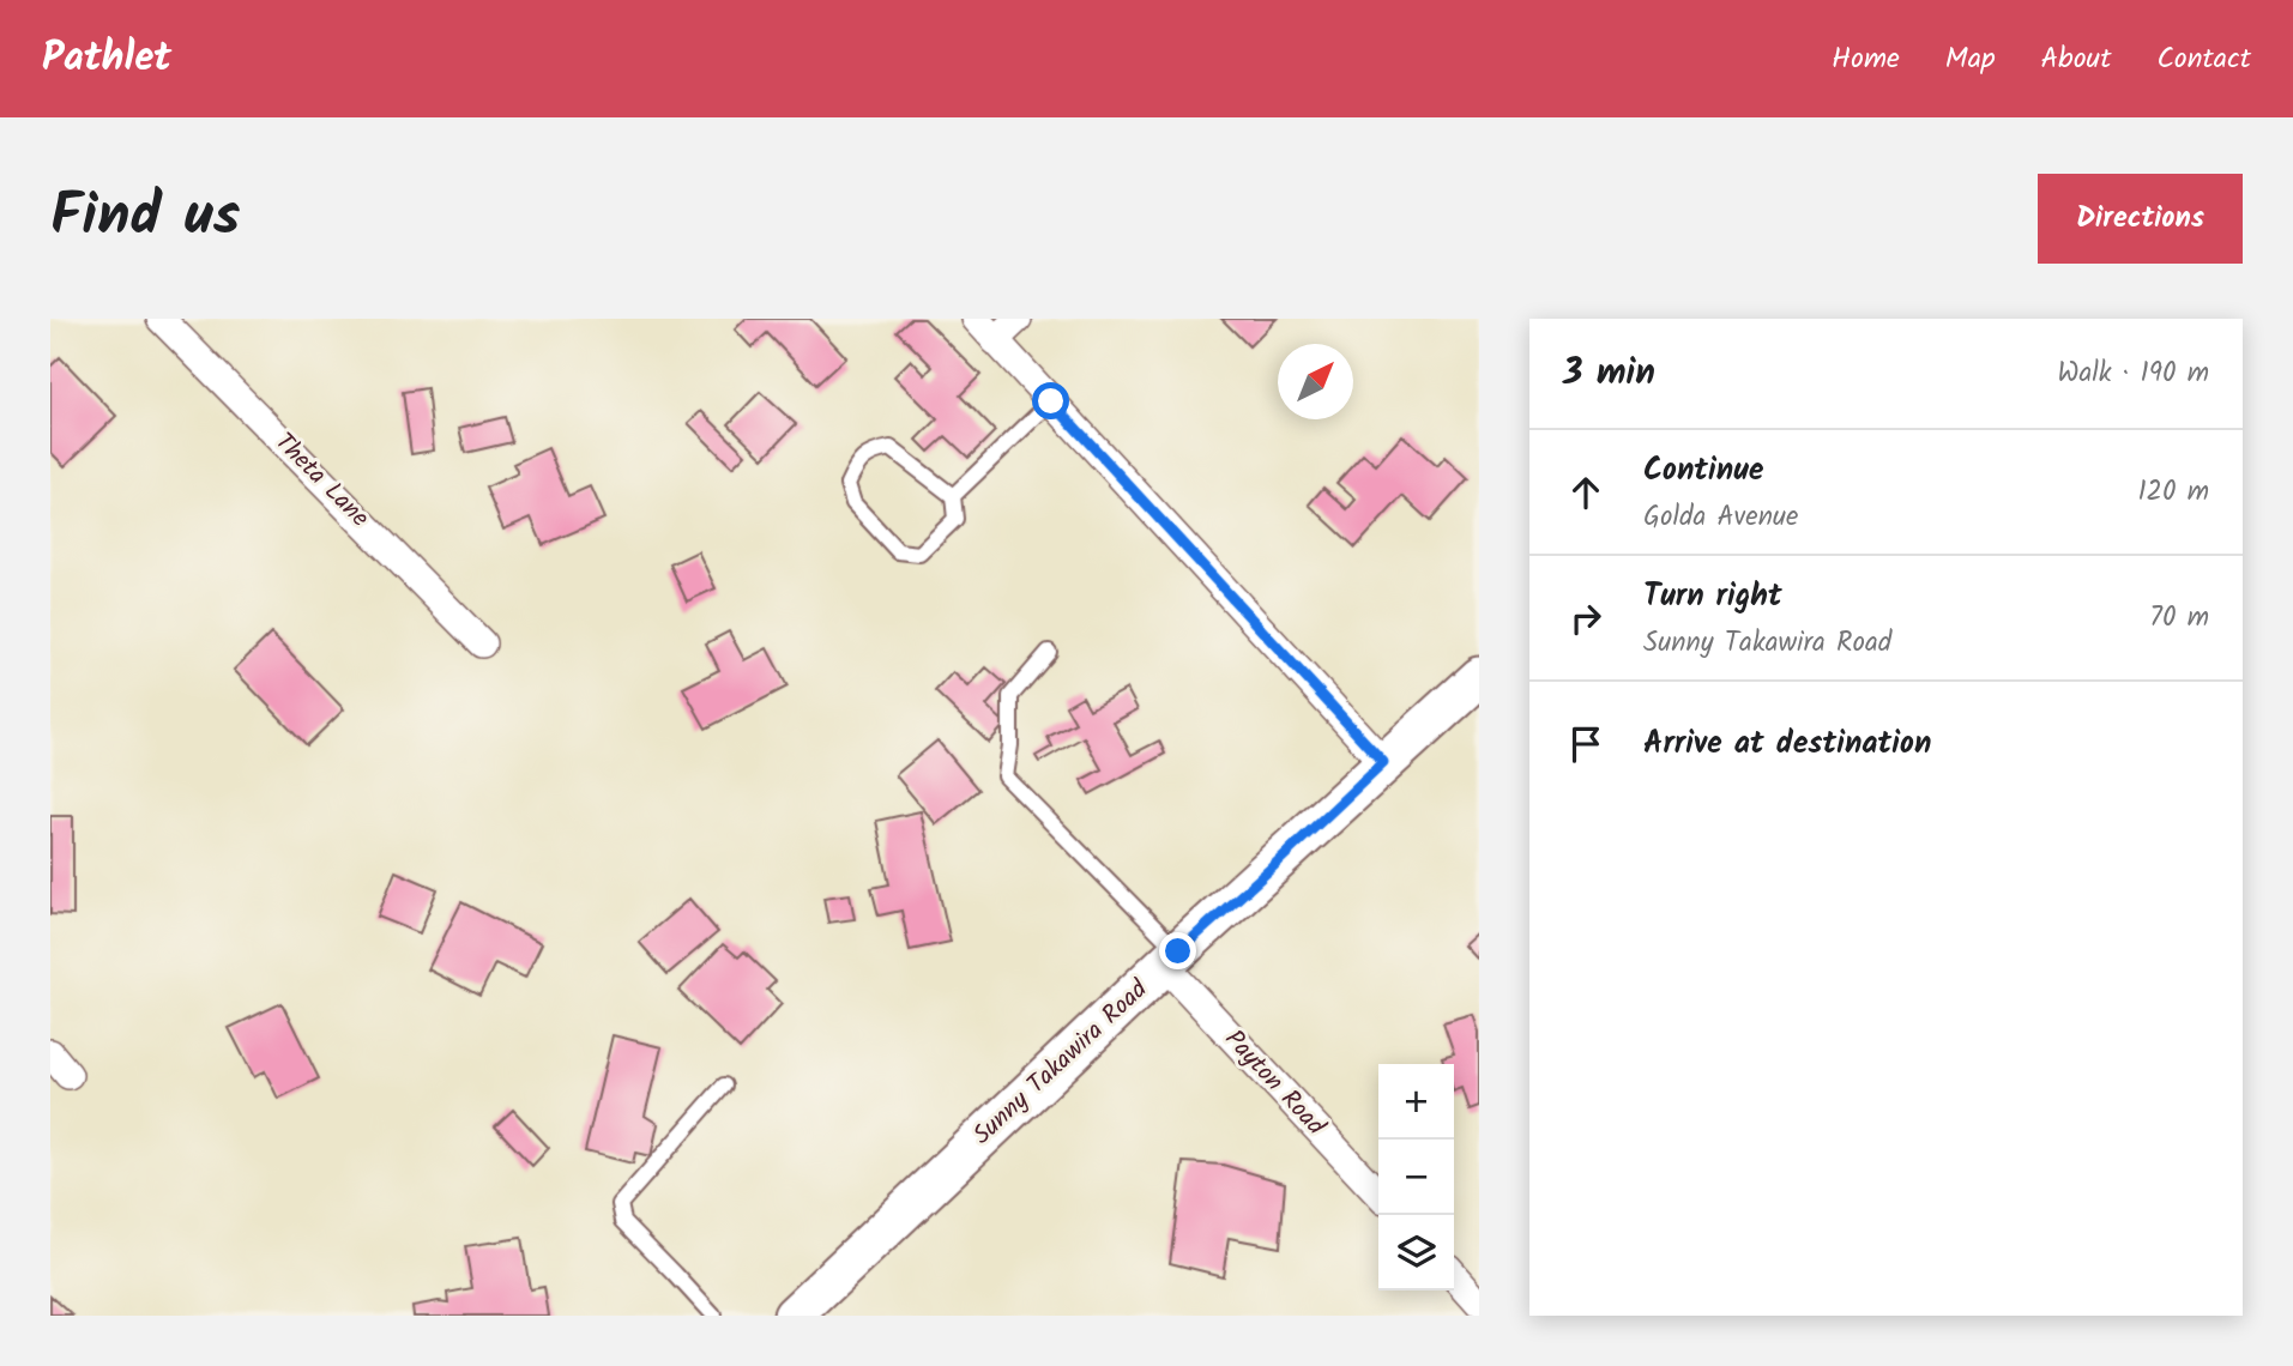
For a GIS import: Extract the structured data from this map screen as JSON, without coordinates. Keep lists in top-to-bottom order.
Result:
{
  "streets": {
    "main road": ["Sunny Takawira Road"],
    "street": ["Theta Lane", "Payton Road"]
  },
  "crossings": [
    ["Sunny Takawira Road", "Payton Road"]
  ],
  "north": "top right",
  "page": {
    "header": "Pathlet",
    "nav": [
      "Home",
      "Map",
      "About",
      "Contact"
    ],
    "title": "Find us",
    "buttons": "Directions",
    "heading": ["3 min", "Walk · 190 m"],
    "list": [
      ["Continue", "Golda Avenue", "120 m"],
      ["Turn right", "Sunny Takawira Road", "70 m"],
      "Arrive at destination"
    ],
    "map_buttons": ["+", "−"]
  }
}
